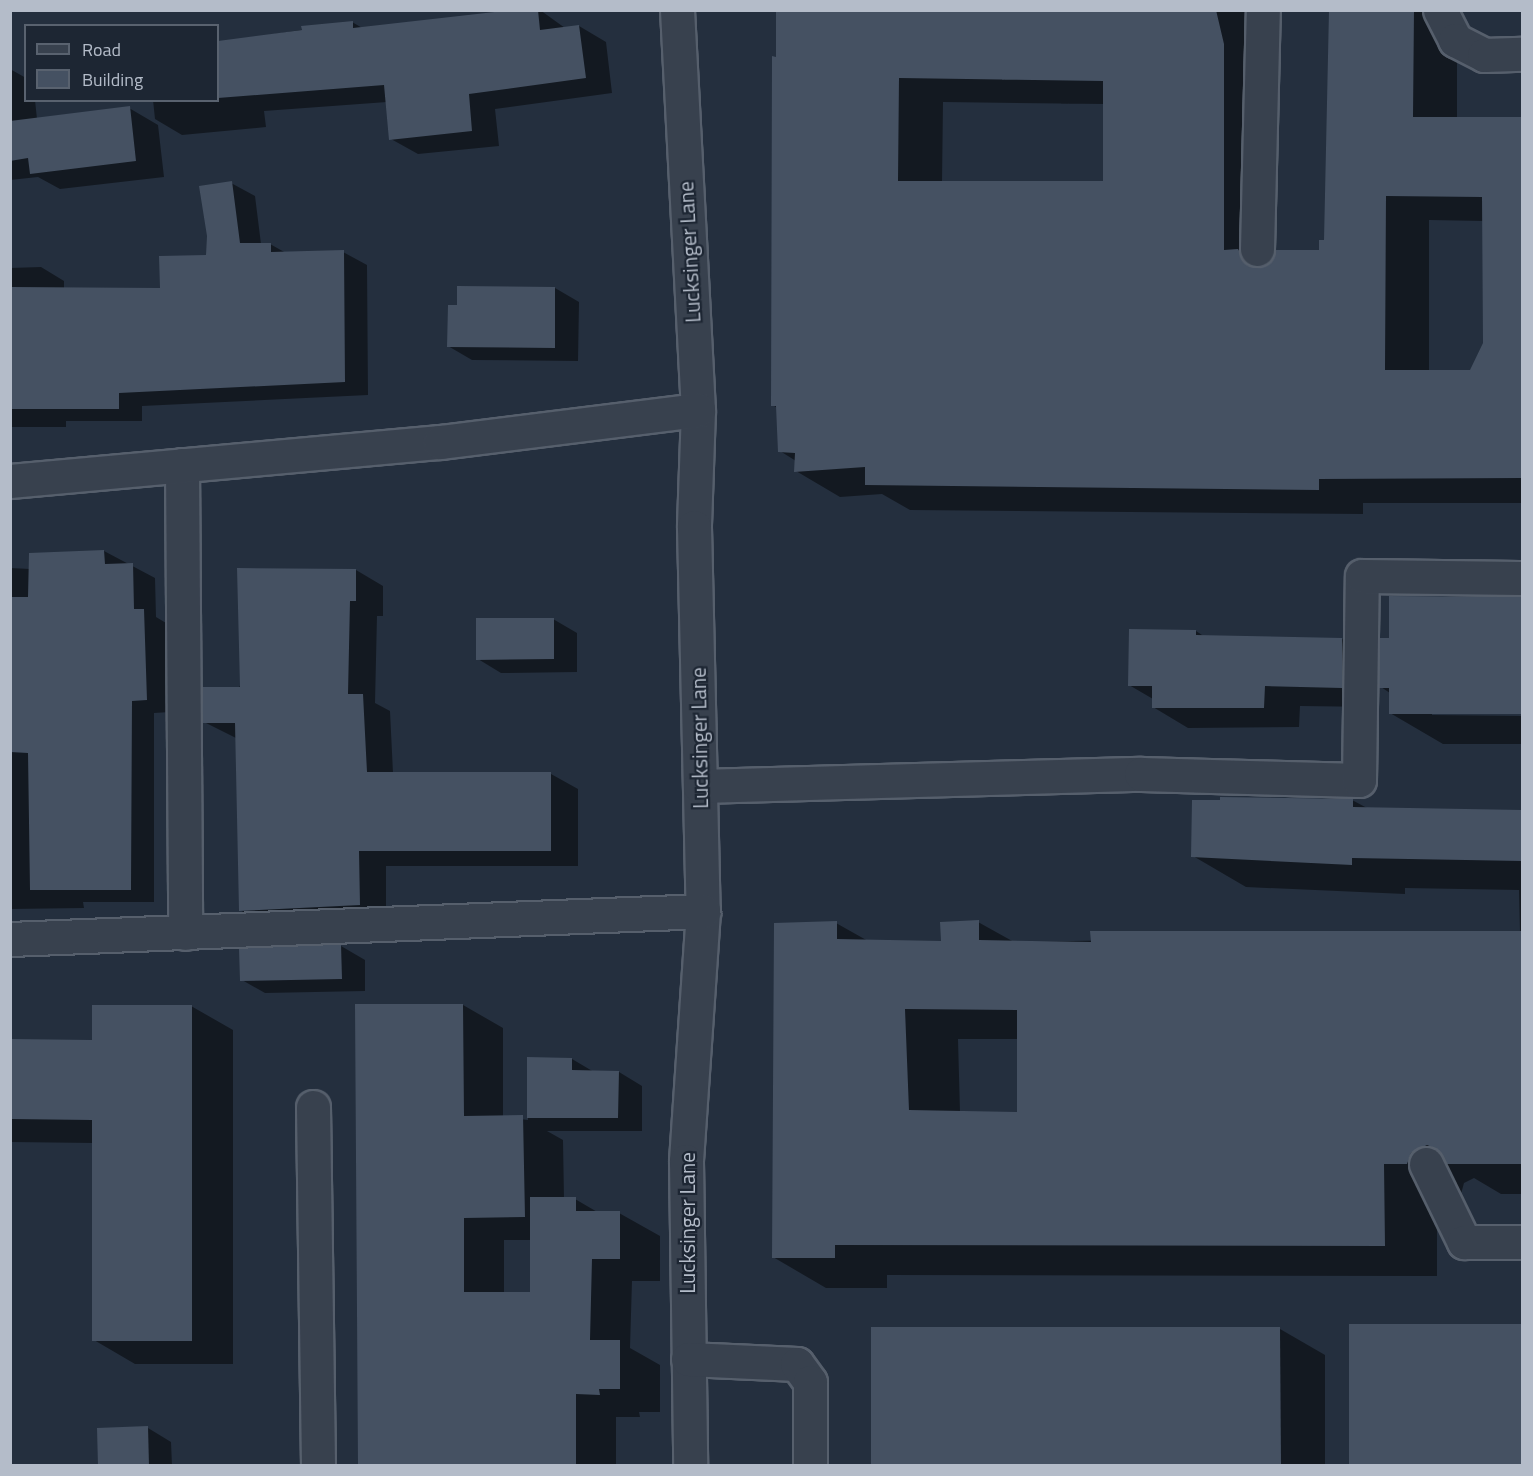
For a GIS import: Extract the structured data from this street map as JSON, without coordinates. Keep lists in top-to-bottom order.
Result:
{
  "streets": {
    "street": ["Lucksinger Lane"]
  },
  "legend": ["Road", "Building"]
}
